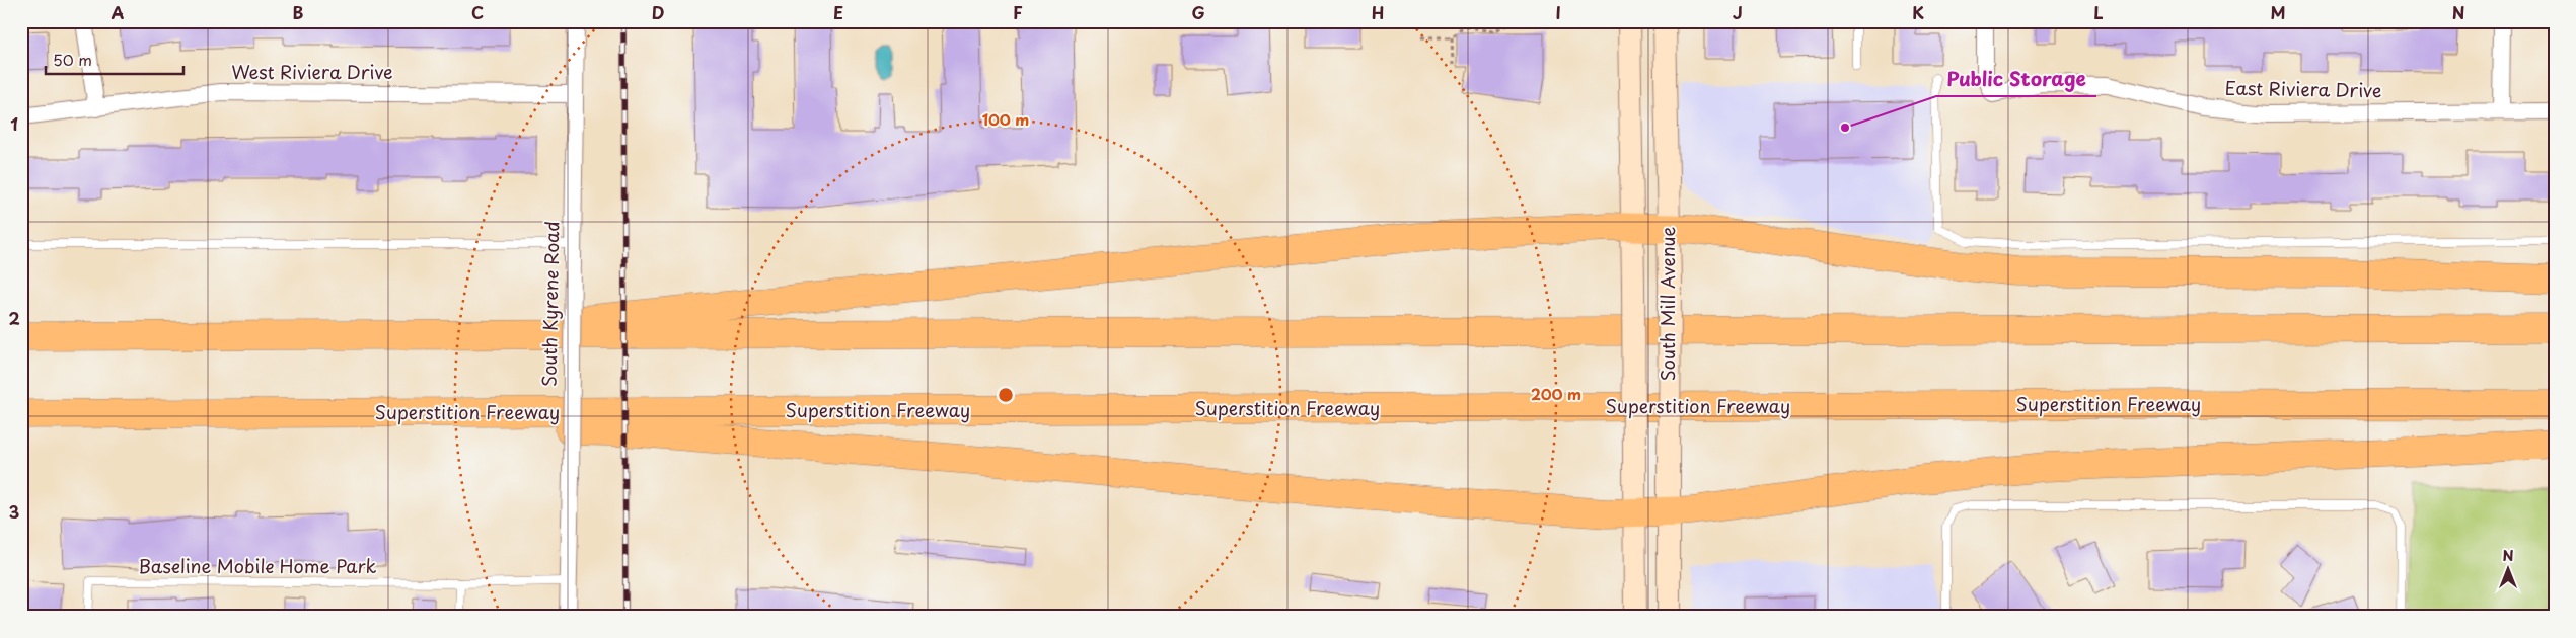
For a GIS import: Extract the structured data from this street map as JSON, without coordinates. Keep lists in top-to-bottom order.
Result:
{
  "streets": {
    "highway": ["Superstition Freeway"],
    "main road": ["South Mill Avenue"],
    "street": ["West Riviera Drive", "East Riviera Drive", "South Kyrene Road"],
    "lane": ["Baseline Mobile Home Park"]
  },
  "crossings": [
    ["West Riviera Drive", "South Kyrene Road"],
    ["South Kyrene Road", "Baseline Mobile Home Park"]
  ],
  "places": ["Public Storage"],
  "scale_bar": "50 m",
  "north": "top",
  "grid": {
    "columns": [
      "A",
      "B",
      "C",
      "D",
      "E",
      "F",
      "G",
      "H",
      "I",
      "J",
      "K",
      "L",
      "M",
      "N"
    ],
    "rows": ["1", "2", "3"]
  },
  "rings": ["100 m", "200 m"]
}
